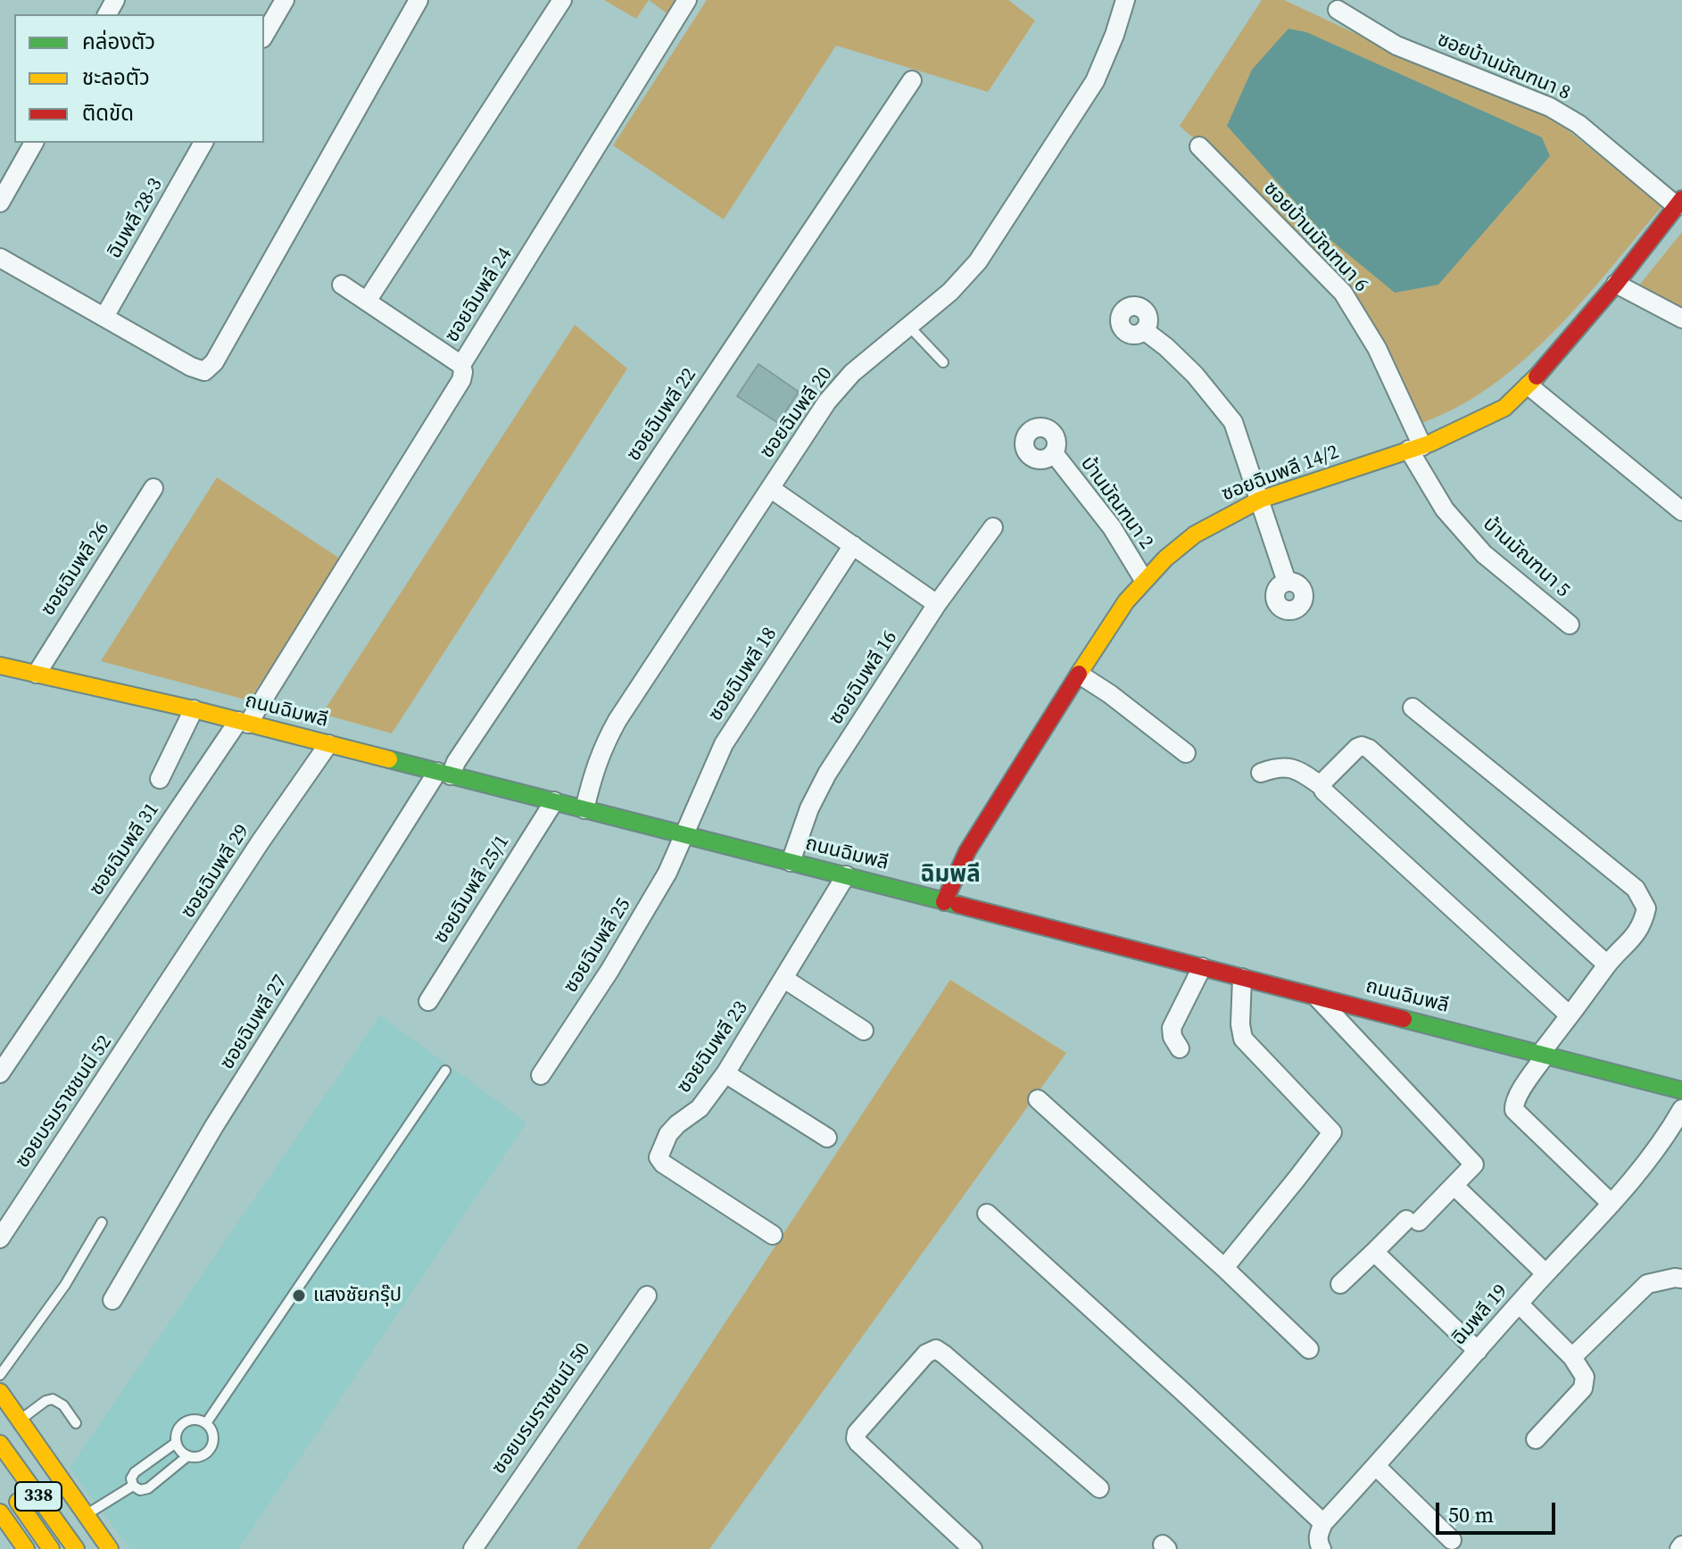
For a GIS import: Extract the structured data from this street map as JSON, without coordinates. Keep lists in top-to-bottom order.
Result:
{
  "streets": {
    "street": [
      "ซอยบ้านมัณฑนา 8",
      "ฉิมพลี 28-3",
      "ซอยบ้านมัณฑนา 6",
      "ซอยฉิมพลี 24",
      "ซอยฉิมพลี 20",
      "ซอยฉิมพลี 22",
      "ซอยฉิมพลี 14/2",
      "บ้านมัณฑนา 2",
      "บ้านมัณฑนา 5",
      "ซอยฉิมพลี 26",
      "ซอยฉิมพลี 18",
      "ซอยฉิมพลี 16",
      "ถนนฉิมพลี",
      "ซอยฉิมพลี 31",
      "ซอยฉิมพลี 29",
      "ซอยฉิมพลี 25/1",
      "ซอยฉิมพลี 25",
      "ซอยฉิมพลี 27",
      "ซอยฉิมพลี 23",
      "ซอยบรมราชชนนี 52",
      "ฉิมพลี 19",
      "ซอยบรมราชชนนี 50",
      "338"
    ]
  },
  "crossings": [
    ["ซอยบ้านมัณฑนา 8", "ซอยฉิมพลี 14/2"],
    ["ซอยบ้านมัณฑนา 6", "ซอยฉิมพลี 14/2"],
    ["ซอยบ้านมัณฑนา 6", "บ้านมัณฑนา 5"],
    ["ซอยฉิมพลี 24", "ถนนฉิมพลี"],
    ["ซอยฉิมพลี 24", "ซอยฉิมพลี 31"],
    ["ซอยฉิมพลี 20", "ถนนฉิมพลี"],
    ["ซอยฉิมพลี 22", "ถนนฉิมพลี"],
    ["ซอยฉิมพลี 22", "ซอยฉิมพลี 27"],
    ["ซอยฉิมพลี 14/2", "บ้านมัณฑนา 2"],
    ["ซอยฉิมพลี 14/2", "บ้านมัณฑนา 5"],
    ["ซอยฉิมพลี 14/2", "ถนนฉิมพลี"],
    ["ซอยฉิมพลี 26", "ถนนฉิมพลี"],
    ["ซอยฉิมพลี 18", "ถนนฉิมพลี"],
    ["ซอยฉิมพลี 18", "ซอยฉิมพลี 25"],
    ["ซอยฉิมพลี 16", "ถนนฉิมพลี"],
    ["ถนนฉิมพลี", "ซอยฉิมพลี 31"],
    ["ถนนฉิมพลี", "ซอยฉิมพลี 29"],
    ["ถนนฉิมพลี", "ซอยฉิมพลี 25/1"],
    ["ถนนฉิมพลี", "ซอยฉิมพลี 25"],
    ["ถนนฉิมพลี", "ซอยฉิมพลี 27"],
    ["ถนนฉิมพลี", "ซอยฉิมพลี 23"],
    ["ซอยฉิมพลี 29", "ซอยบรมราชชนนี 52"]
  ],
  "districts": ["ฉิมพลี"],
  "places": ["แสงชัยกรุ๊ป"],
  "legend": ["คล่องตัว", "ชะลอตัว", "ติดขัด"],
  "scale_bar": "50 m"
}
